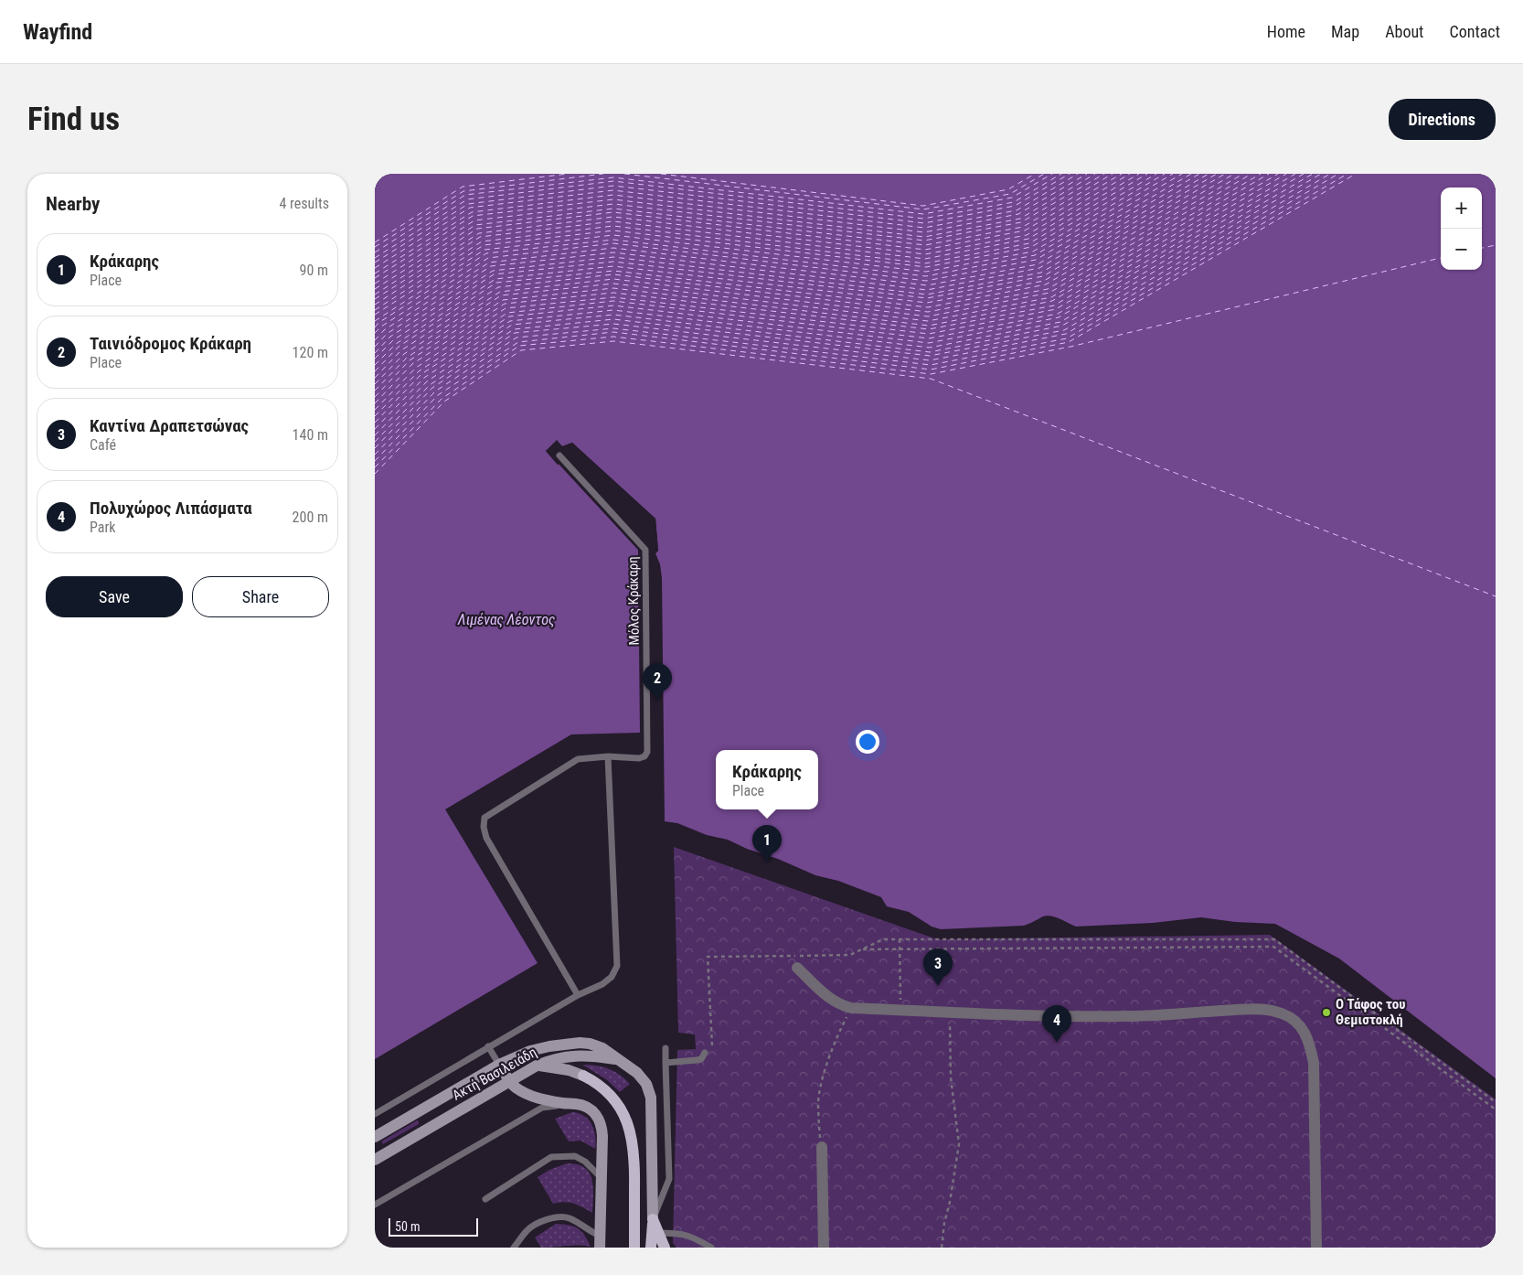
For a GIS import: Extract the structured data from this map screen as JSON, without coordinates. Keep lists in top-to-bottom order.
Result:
{
  "streets": {
    "street": ["Ακτή Βασιλειάδη"],
    "lane": ["Μόλος Κράκαρη"]
  },
  "water": ["Λιμένας Λέοντος"],
  "places": ["Ο Τάφος του Θεμιστοκλή"],
  "scale_bar": "50 m",
  "page": {
    "header": "Wayfind",
    "nav": [
      "Home",
      "Map",
      "About",
      "Contact"
    ],
    "buttons": [
      "Directions",
      ["Save", "Share"]
    ],
    "title": "Find us",
    "heading": ["Nearby", "4 results"],
    "map_buttons": ["+", "−"],
    "list": [
      {
        "mark": "1",
        "name": "Κράκαρης",
        "note": "Place",
        "value": "90 m"
      },
      {
        "mark": "2",
        "name": "Ταινιόδρομος Κράκαρη",
        "note": "Place",
        "value": "120 m"
      },
      {
        "mark": "3",
        "name": "Καντίνα Δραπετσώνας",
        "note": "Café",
        "value": "140 m"
      },
      {
        "mark": "4",
        "name": "Πολυχώρος Λιπάσματα",
        "note": "Park",
        "value": "200 m"
      }
    ],
    "pins": [
      "2",
      "1",
      "3",
      "4"
    ],
    "popup": ["Κράκαρης", "Place"],
    "scale": "50 m"
  }
}
